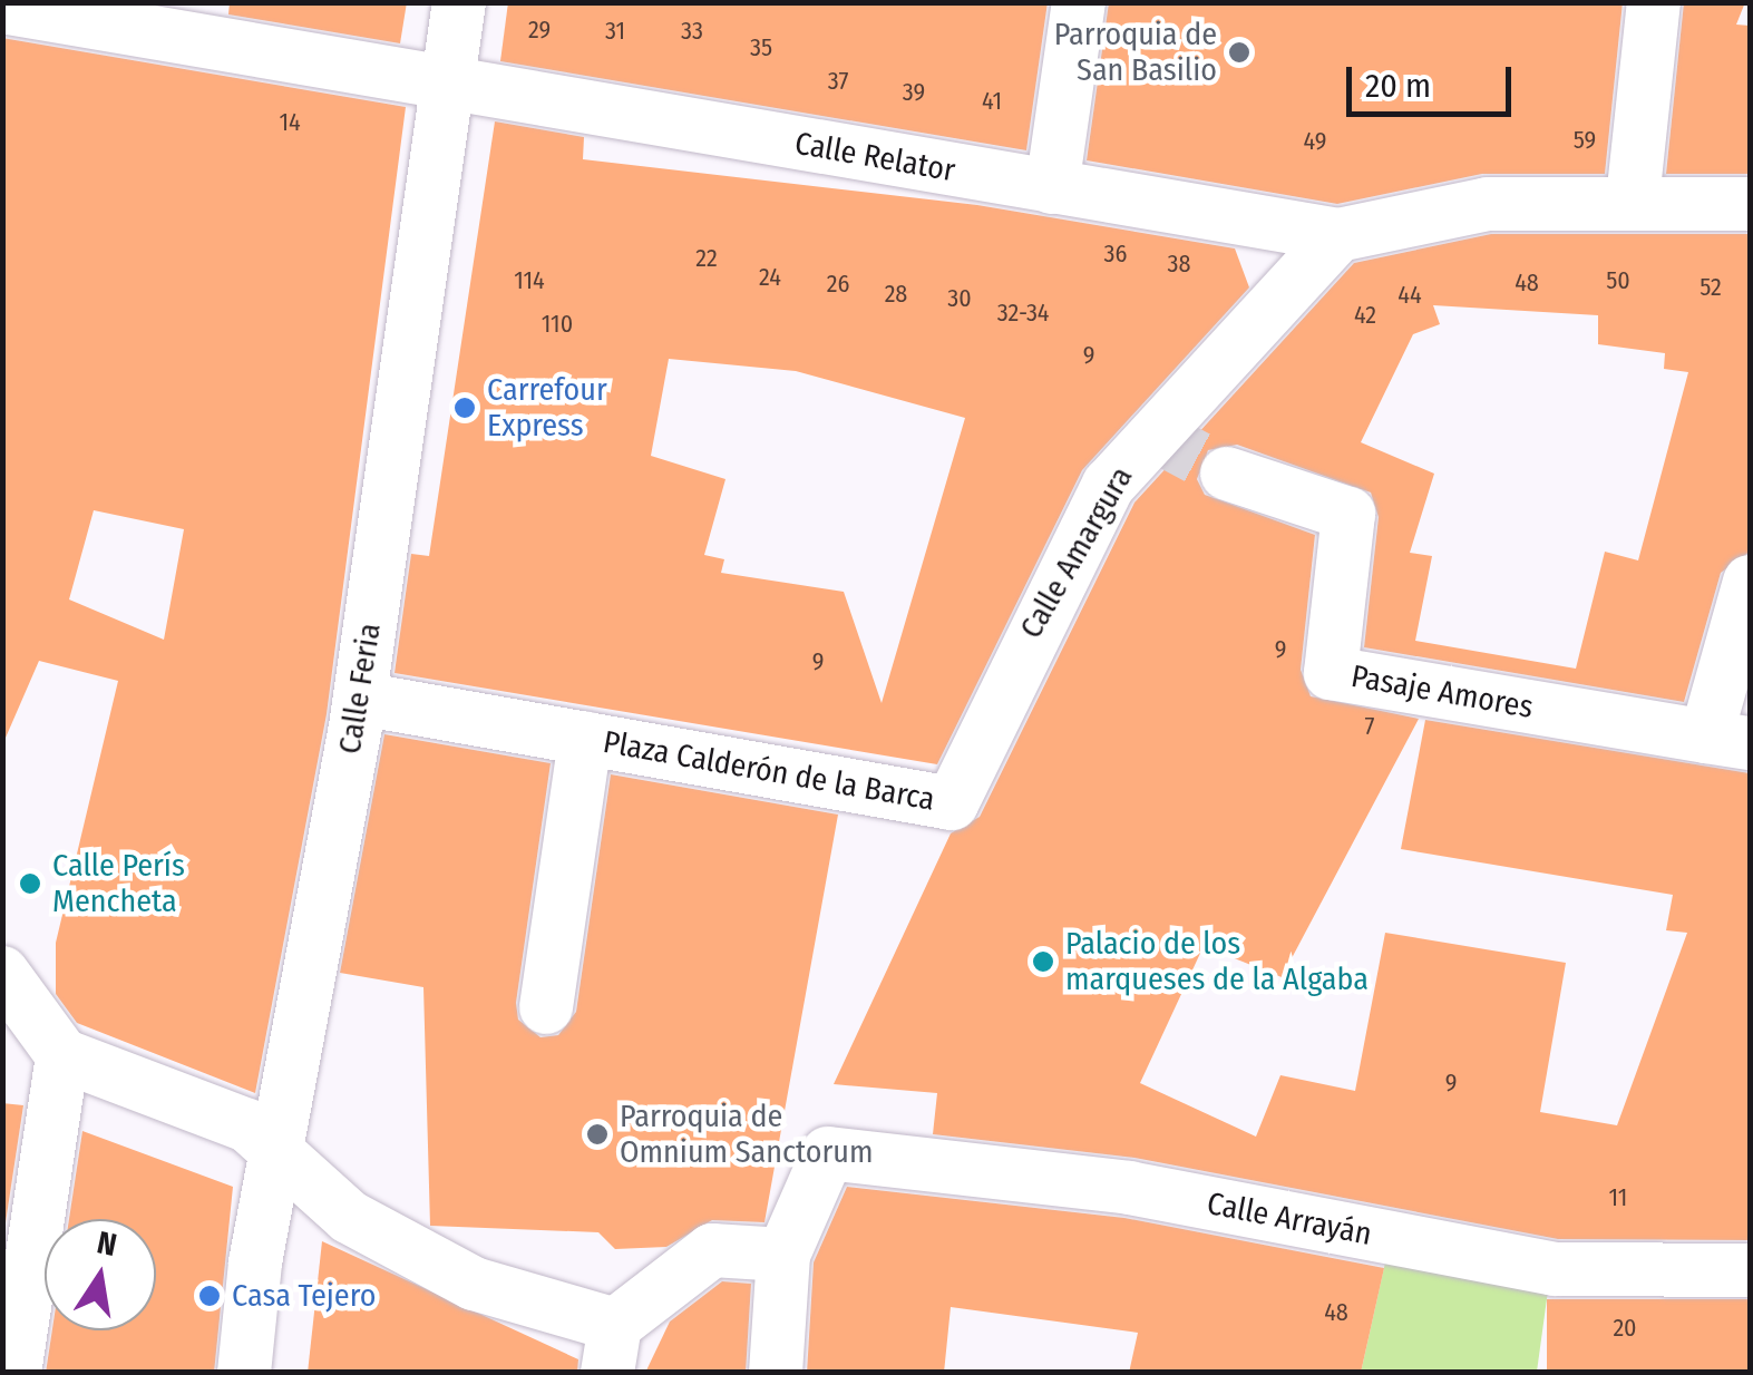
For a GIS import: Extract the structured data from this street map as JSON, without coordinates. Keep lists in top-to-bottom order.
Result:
{
  "streets": {
    "street": [
      "Calle Relator",
      "Calle Amargura",
      "Calle Feria",
      "Pasaje Amores",
      "Plaza Calderón de la Barca",
      "Calle Arrayán"
    ]
  },
  "crossings": [
    ["Calle Relator", "Calle Amargura"],
    ["Calle Relator", "Calle Feria"],
    ["Calle Amargura", "Plaza Calderón de la Barca"],
    ["Calle Feria", "Plaza Calderón de la Barca"]
  ],
  "places": [
    "Parroquia de San Basilio",
    "Carrefour Express",
    "Calle Perís Mencheta",
    "Palacio de los marqueses de la Algaba",
    "Parroquia de Omnium Sanctorum",
    "Casa Tejero"
  ],
  "house_numbers": [
    "29",
    "31",
    "33",
    "35",
    "37",
    "39",
    "41",
    "14",
    "59",
    "49",
    "36",
    "22",
    "38",
    "24",
    "114",
    "50",
    "48",
    "26",
    "52",
    "28",
    "44",
    "30",
    "32-34",
    "42",
    "110",
    "9",
    "9",
    "9",
    "7",
    "9",
    "11",
    "48",
    "20"
  ],
  "scale_bar": "20 m",
  "north": "top"
}
